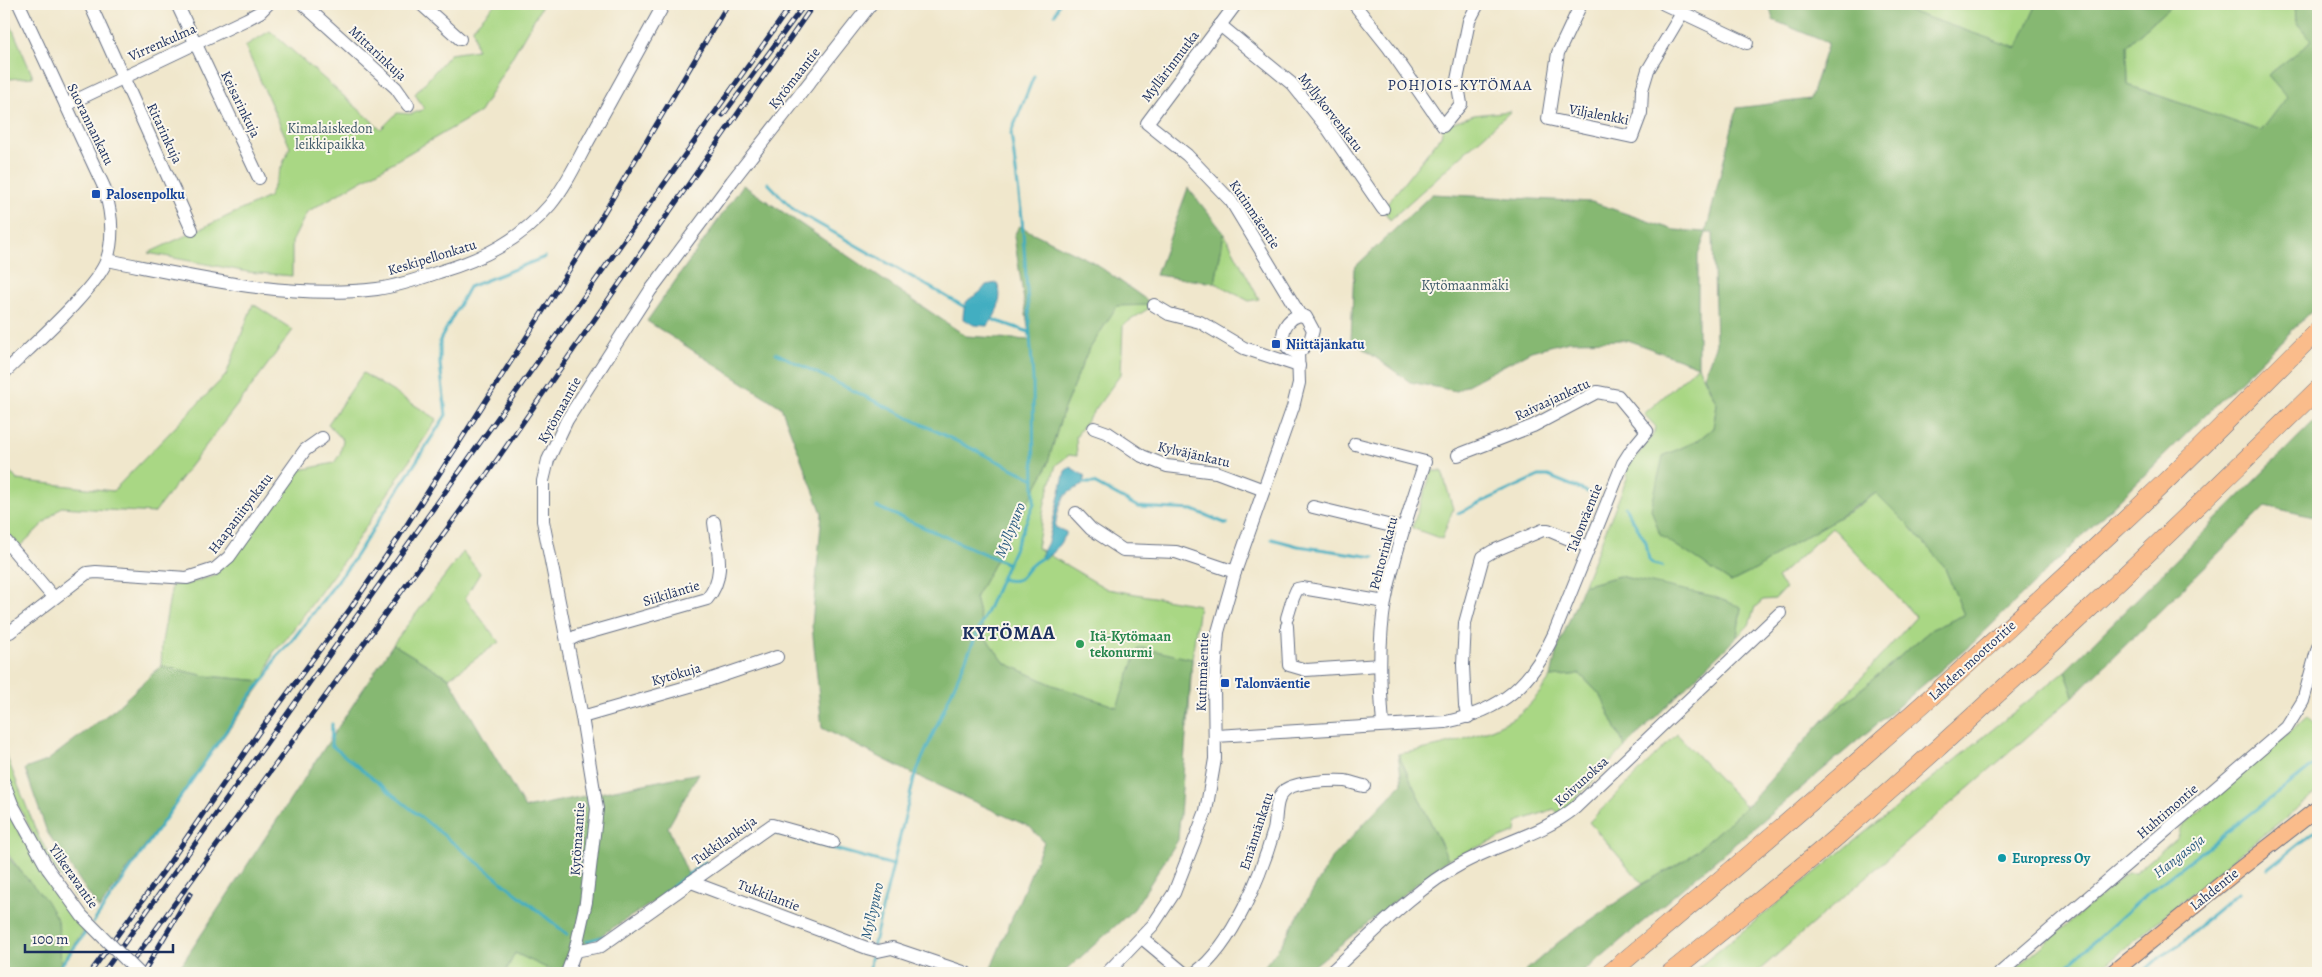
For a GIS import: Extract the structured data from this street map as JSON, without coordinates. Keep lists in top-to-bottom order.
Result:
{
  "streets": {
    "highway": ["Lahden moottoritie"],
    "main road": ["Lahdentie"],
    "street": [
      "Virrenkulma",
      "Mittarinkuja",
      "Myllärinmutka",
      "Kytömaantie",
      "Keisarinkuja",
      "Myllykorvenkatu",
      "Viljalenkki",
      "Suorannankatu",
      "Ritarinkuja",
      "Kutinmäentie",
      "Keskipellonkatu",
      "Raivaajankatu",
      "Kylväjänkatu",
      "Haapaniitynkatu",
      "Talonväentie",
      "Pehtorinkatu",
      "Siikiläntie",
      "Kytökuja",
      "Koivunoksa",
      "Huhtimontie",
      "Emännänkatu",
      "Tukkilankuja",
      "Ylikeravantie",
      "Tukkilantie"
    ]
  },
  "crossings": [
    ["Virrenkulma", "Keisarinkuja"],
    ["Virrenkulma", "Suorannankatu"],
    ["Virrenkulma", "Ritarinkuja"],
    ["Myllärinmutka", "Myllykorvenkatu"],
    ["Myllärinmutka", "Kutinmäentie"],
    ["Kytömaantie", "Siikiläntie"],
    ["Kytömaantie", "Kytökuja"],
    ["Suorannankatu", "Keskipellonkatu"],
    ["Kutinmäentie", "Kylväjänkatu"],
    ["Kutinmäentie", "Talonväentie"],
    ["Raivaajankatu", "Talonväentie"],
    ["Talonväentie", "Pehtorinkatu"],
    ["Tukkilankuja", "Tukkilantie"]
  ],
  "districts": ["POHJOIS-KYTÖMAA", "KYTÖMAA"],
  "water": ["Myllypuro", "Hangasoja"],
  "parks": ["Kimalaiskedon leikkipaikka", "Kytömaanmäki"],
  "places": {
    "transit": ["Palosenpolku", "Niittäjänkatu", "Talonväentie"],
    "other": ["Itä-Kytömaan tekonurmi", "Europress Oy"]
  },
  "scale_bar": "100 m"
}
